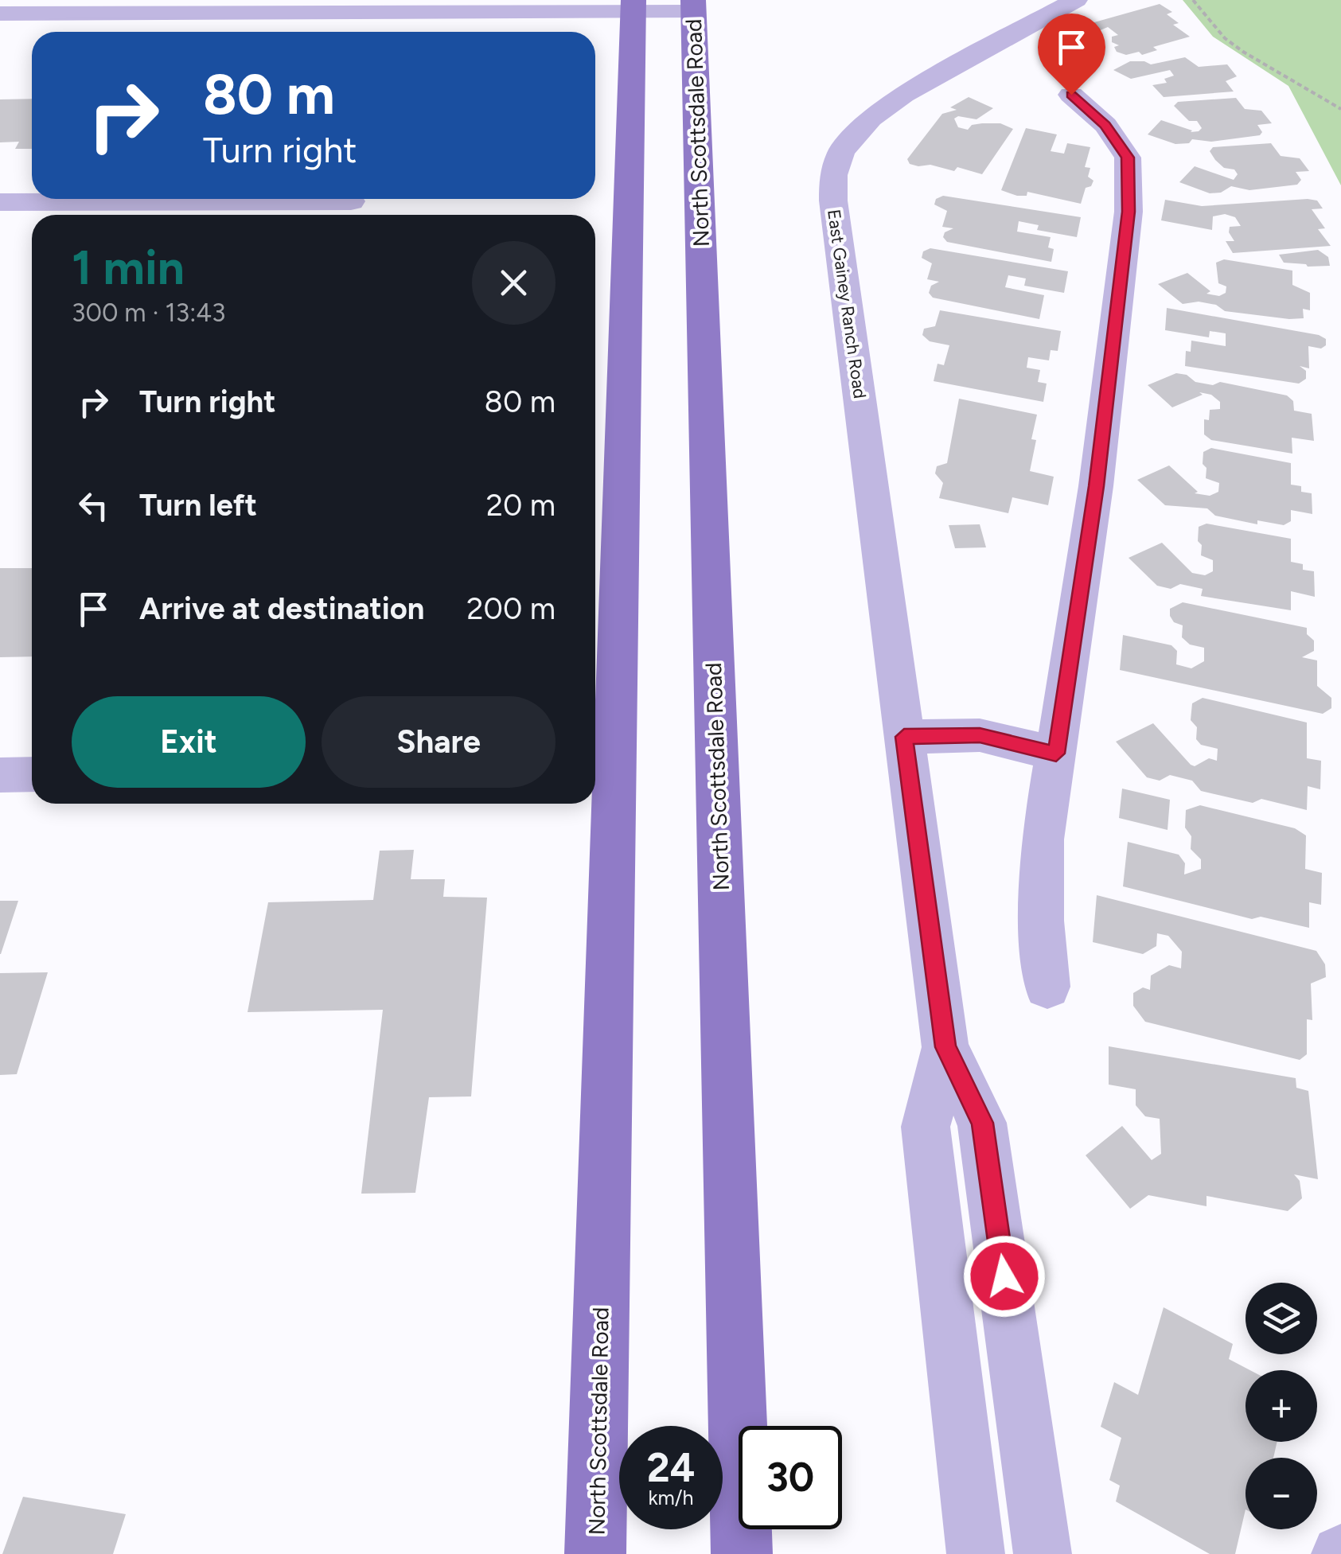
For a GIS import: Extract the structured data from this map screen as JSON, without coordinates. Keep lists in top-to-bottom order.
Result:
{
  "streets": {
    "main road": ["North Scottsdale Road"],
    "street": ["East Gainey Ranch Road"]
  },
  "page": {
    "turn": ["80 m", "Turn right"],
    "heading": ["1 min", "300 m · 13:43"],
    "list": [
      {
        "name": "Turn right",
        "value": "80 m"
      },
      {
        "name": "Turn left",
        "value": "20 m"
      },
      {
        "name": "Arrive at destination",
        "value": "200 m"
      }
    ],
    "buttons": ["Exit", "Share"],
    "map_buttons": ["+", "−"],
    "speed": "24 km/h",
    "limit": "30"
  }
}
